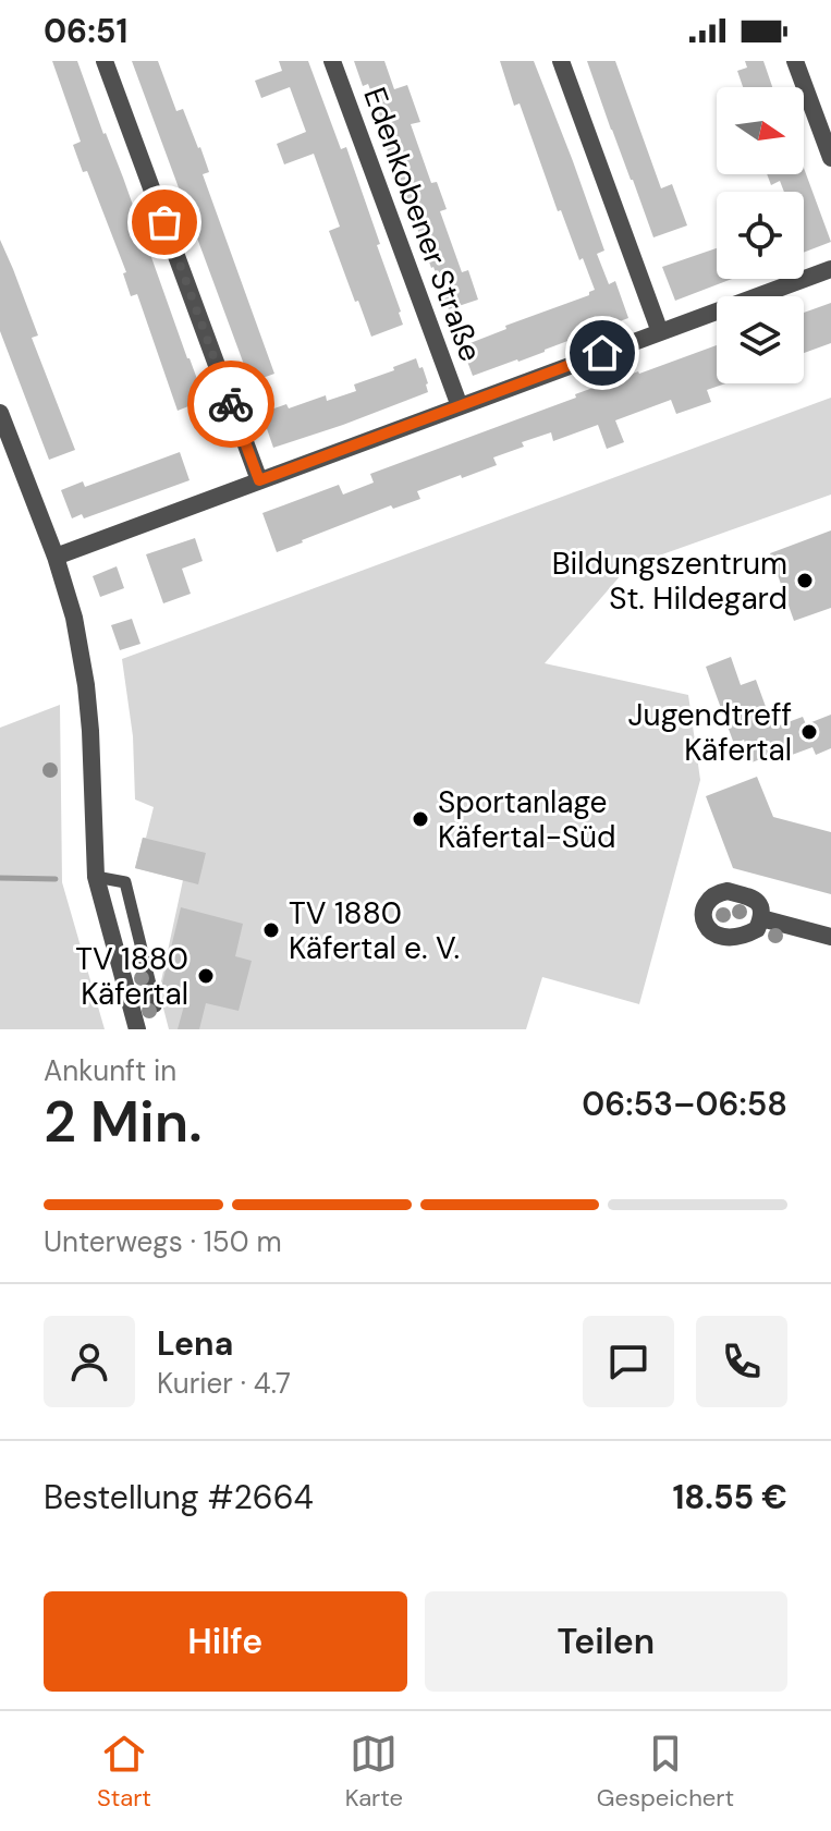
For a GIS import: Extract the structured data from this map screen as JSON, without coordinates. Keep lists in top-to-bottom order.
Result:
{
  "streets": {
    "street": ["Edenkobener Straße"]
  },
  "places": [
    "Bildungszentrum St. Hildegard",
    "Jugendtreff Käfertal",
    "Sportanlage Käfertal-Süd",
    "TV 1880 Käfertal e. V.",
    "TV 1880 Käfertal"
  ],
  "north": "right",
  "page": {
    "status": "06:51",
    "heading": ["2 Min.", "Ankunft in", "06:53–06:58"],
    "panel": [
      "Lena",
      "Kurier · 4.7",
      "Bestellung #2664",
      "18.55 €"
    ],
    "bar": "Unterwegs · 150 m",
    "buttons": ["Hilfe", "Teilen"],
    "tabs": ["Start", "Karte", "Gespeichert"]
  }
}
